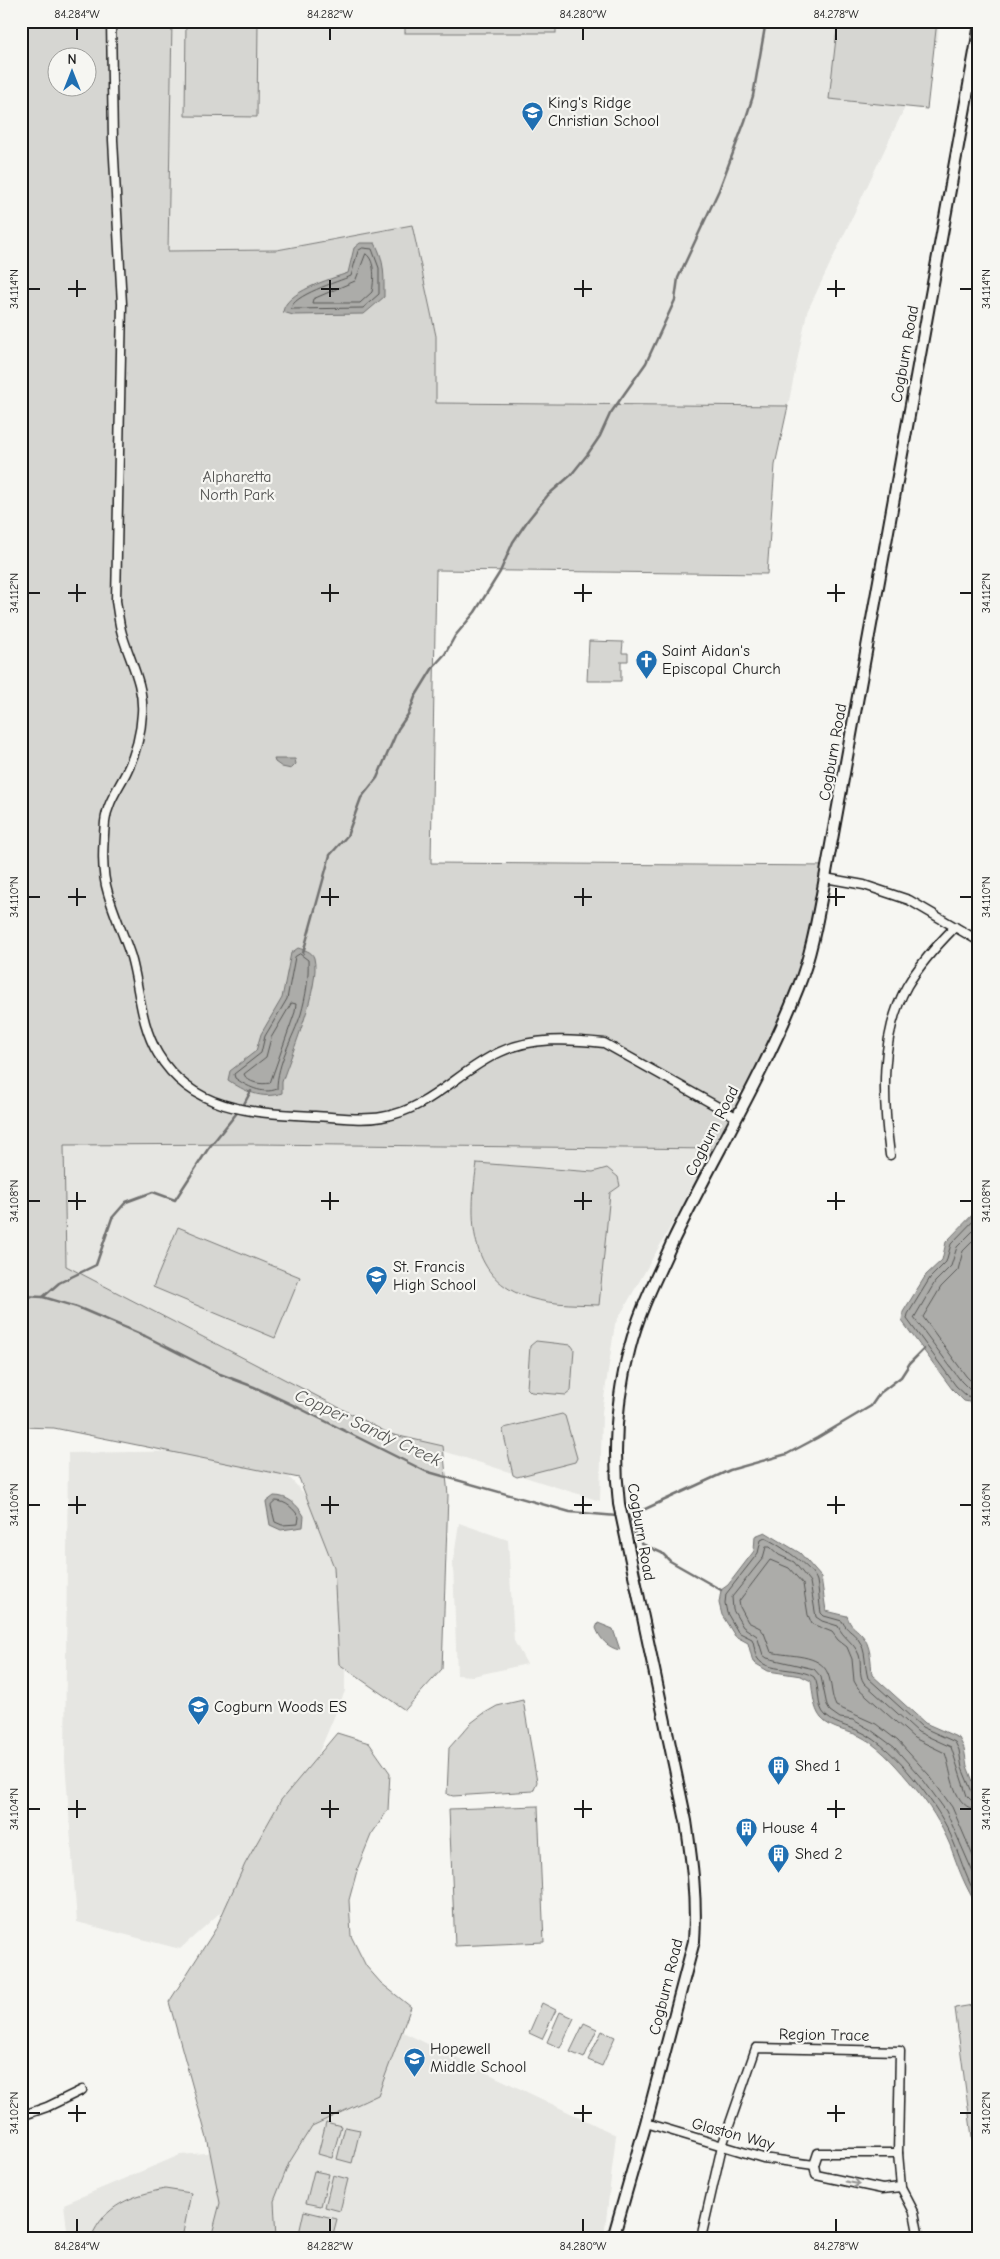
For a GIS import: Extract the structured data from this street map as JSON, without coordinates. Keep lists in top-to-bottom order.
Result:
{
  "streets": {
    "street": ["Cogburn Road", "Region Trace", "Glaston Way"]
  },
  "crossings": [
    ["Cogburn Road", "Glaston Way"],
    ["Region Trace", "Glaston Way"]
  ],
  "water": ["Copper Sandy Creek"],
  "parks": ["Alpharetta North Park"],
  "places": {
    "school or university": [
      "King's Ridge Christian School",
      "St. Francis High School",
      "Cogburn Woods ES",
      "Hopewell Middle School"
    ],
    "church": ["Saint Aidan's Episcopal Church"],
    "building": ["Shed 1", "House 4", "Shed 2"]
  },
  "north": "top",
  "coordinates": [
    "84.284°W",
    "84.282°W",
    "84.280°W",
    "84.278°W",
    "34.114°N",
    "34.112°N",
    "34.110°N",
    "34.108°N",
    "34.106°N",
    "34.104°N",
    "34.102°N"
  ]
}
